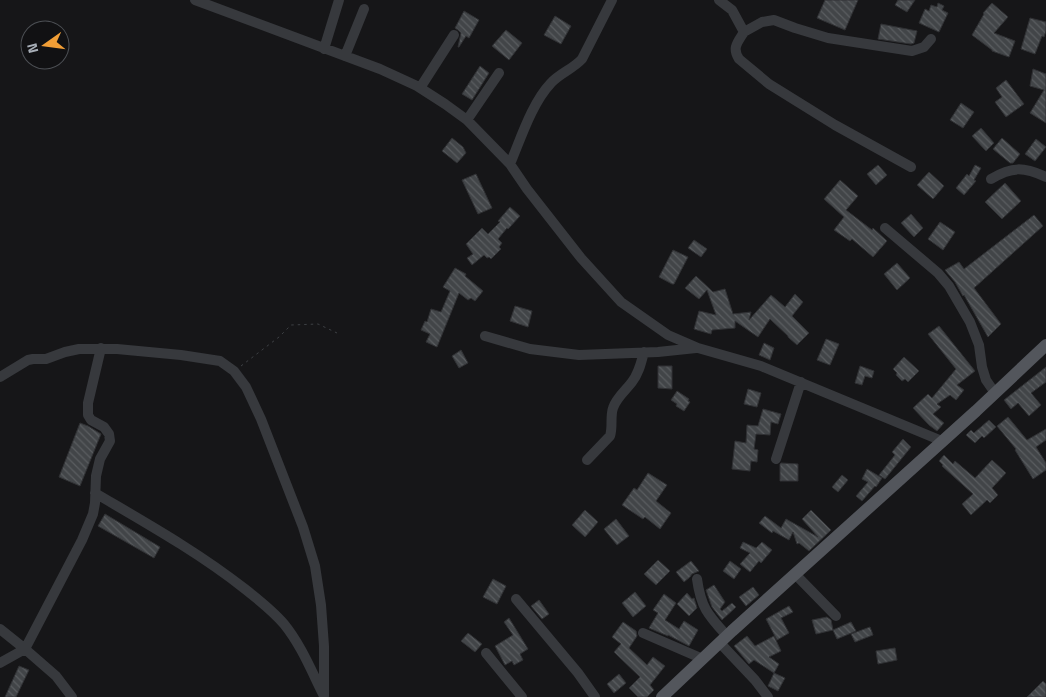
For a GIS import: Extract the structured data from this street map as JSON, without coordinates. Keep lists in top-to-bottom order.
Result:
{
  "north": "left"
}
